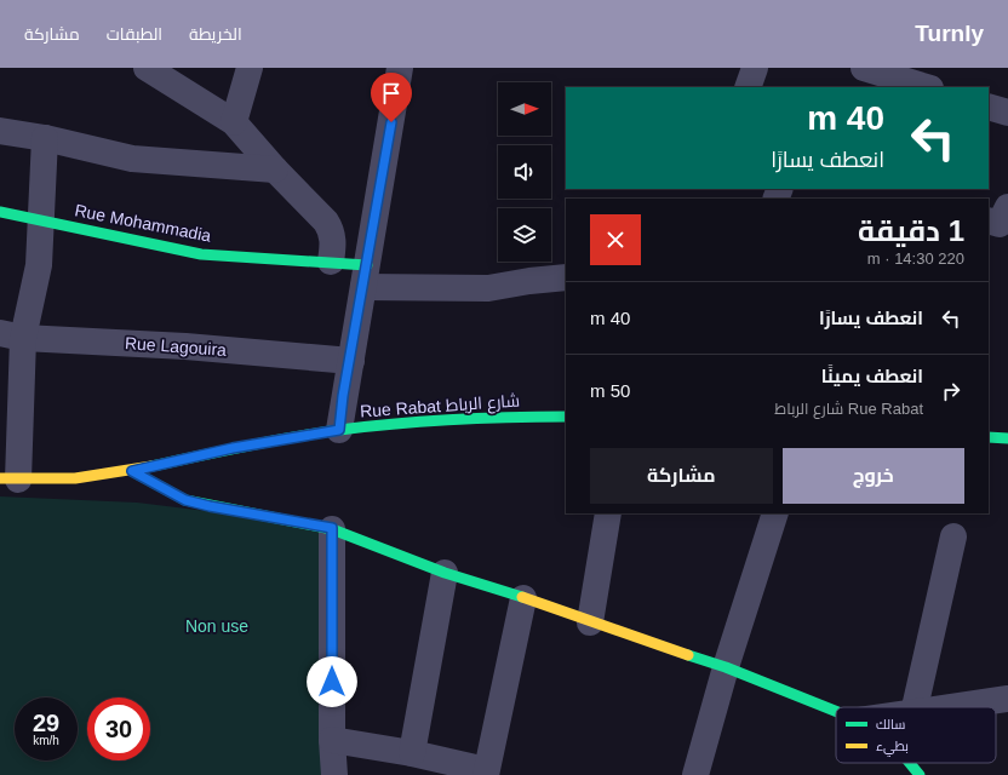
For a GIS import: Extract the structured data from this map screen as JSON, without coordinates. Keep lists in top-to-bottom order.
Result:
{
  "streets": {
    "street": ["Rue Mohammadia", "Rue Lagouira", "Rue Rabat شارع الرباط"]
  },
  "parks": ["Non use"],
  "legend": ["سالك", "بطيء"],
  "north": "right",
  "page": {
    "header": "Turnly",
    "nav": ["الخريطة", "الطبقات", "مشاركة"],
    "turn": ["40 m", "انعطف يسارًا"],
    "heading": ["1 دقيقة", "220 m · 14:30"],
    "list": [
      {
        "name": "انعطف يسارًا",
        "value": "40 m"
      },
      {
        "name": "انعطف يمينًا",
        "note": "Rue Rabat شارع الرباط",
        "value": "50 m"
      }
    ],
    "buttons": ["خروج", "مشاركة"],
    "speed": "29 km/h",
    "limit": "30"
  }
}
